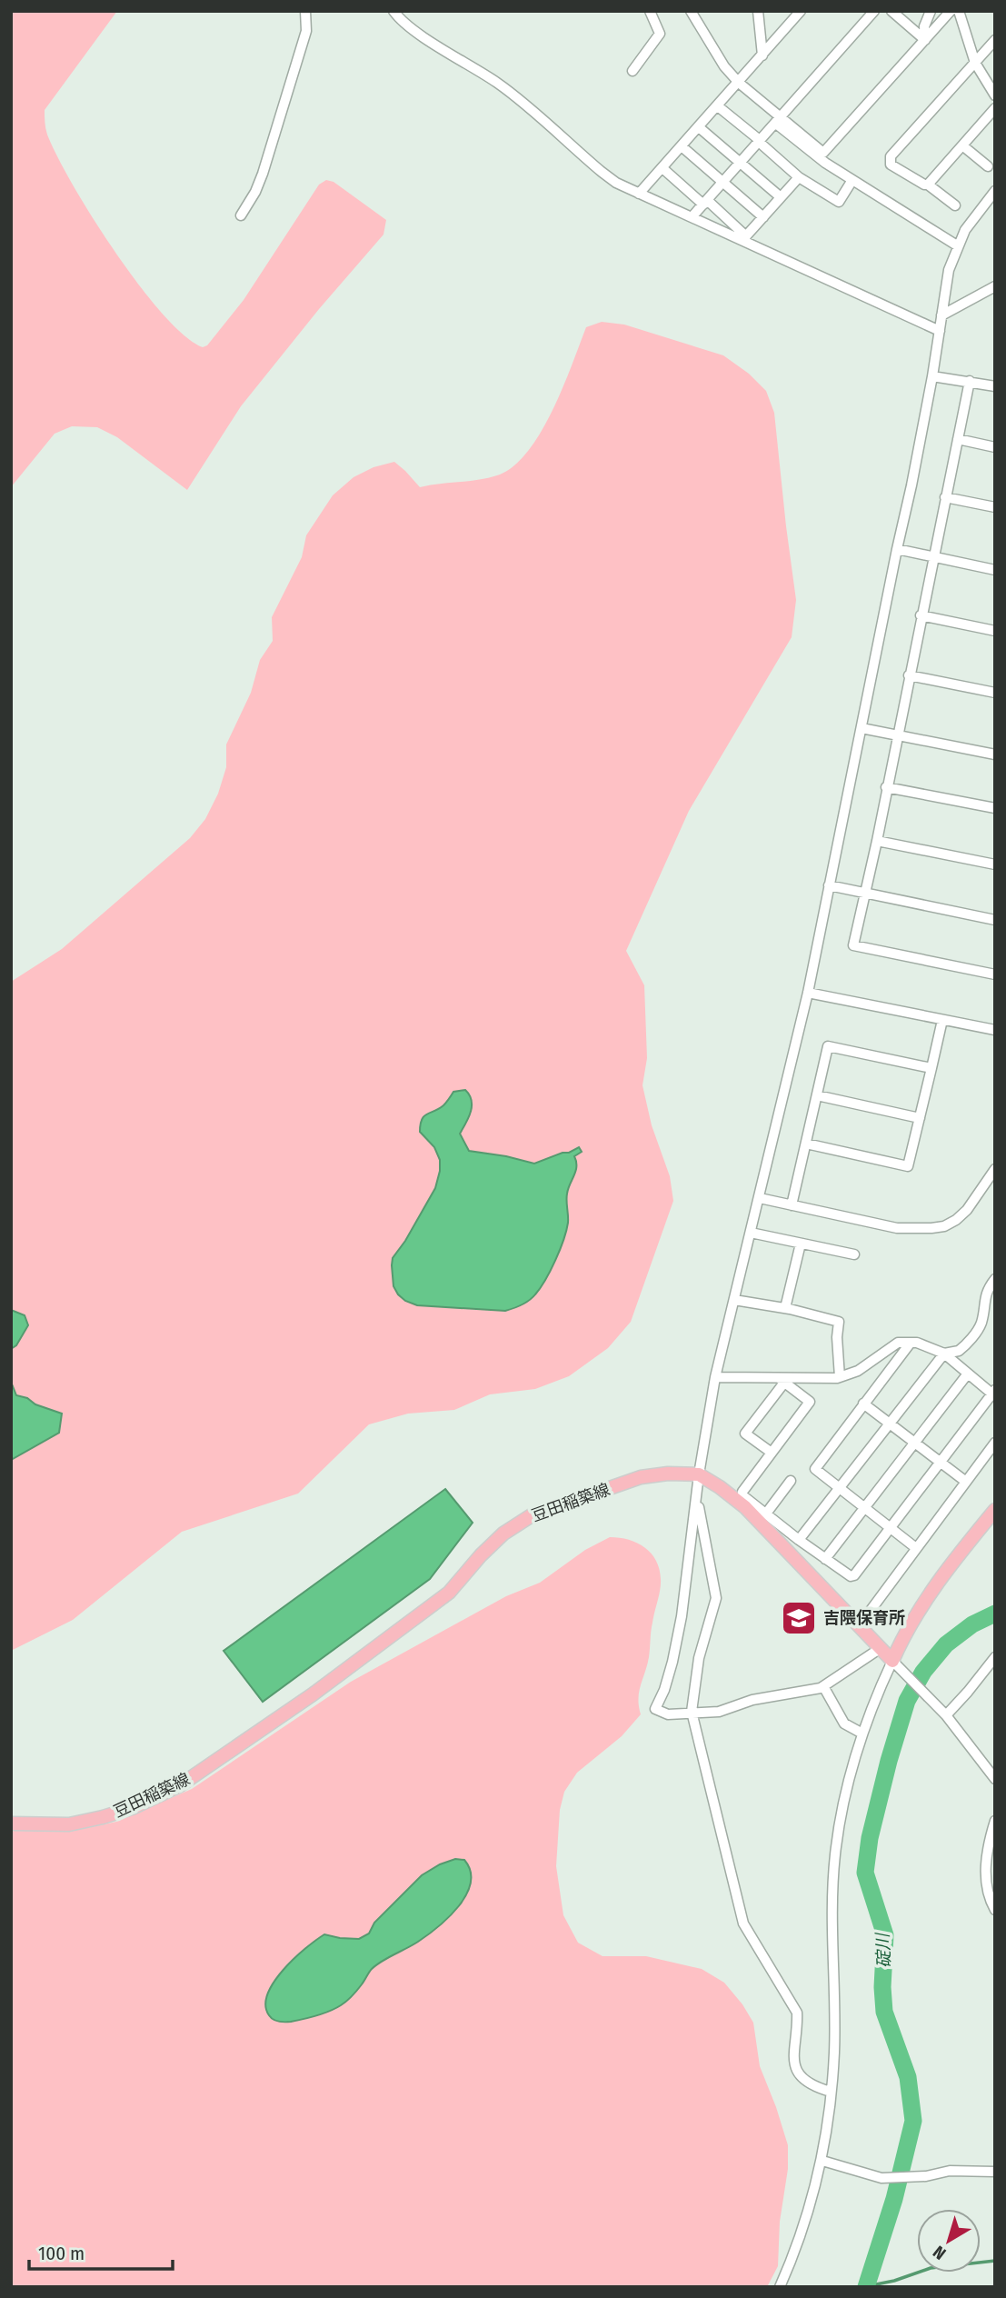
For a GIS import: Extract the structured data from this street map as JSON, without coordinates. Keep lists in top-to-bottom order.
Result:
{
  "streets": {
    "main road": ["豆田稲築線"]
  },
  "water": ["碇川"],
  "places": {
    "school or university": ["吉隈保育所"]
  },
  "scale_bar": "100 m",
  "north": "bottom left"
}
